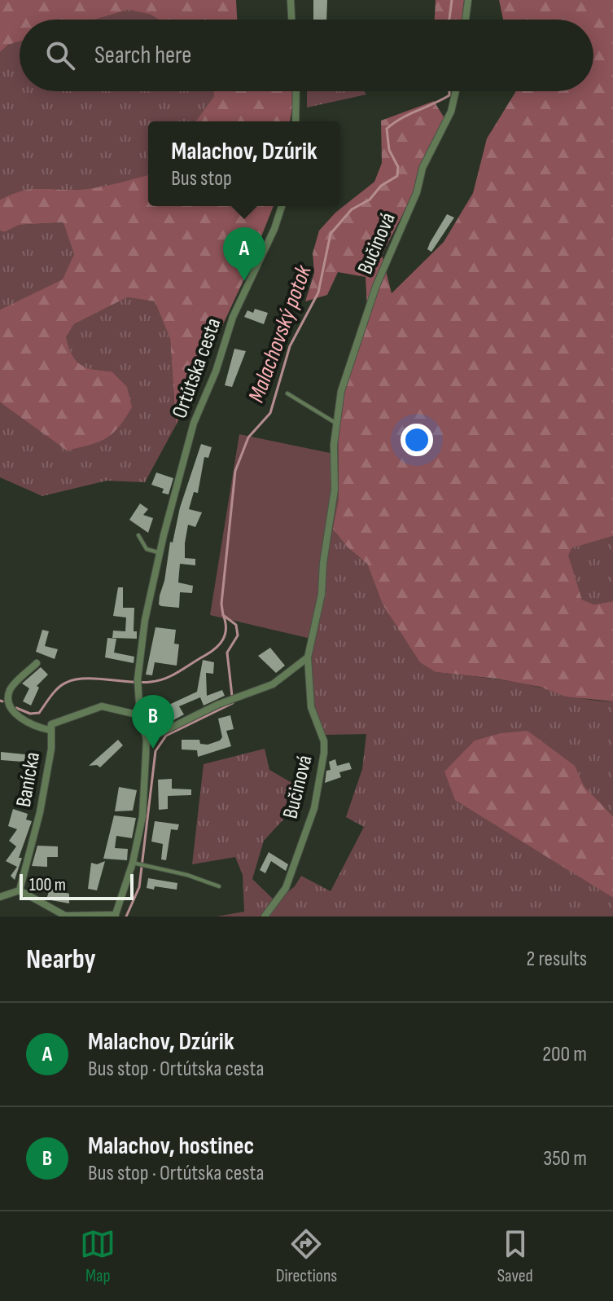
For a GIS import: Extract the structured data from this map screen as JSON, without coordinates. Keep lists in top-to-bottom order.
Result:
{
  "streets": {
    "street": ["Bučinová", "Ortútska cesta", "Banícka"]
  },
  "crossings": [
    ["Ortútska cesta", "Banícka"]
  ],
  "water": ["Malachovský potok"],
  "scale_bar": "100 m",
  "page": {
    "search": "Search here",
    "popup": ["Malachov, Dzúrik", "Bus stop"],
    "pins": ["A", "B"],
    "scale": "100 m",
    "heading": ["Nearby", "2 results"],
    "list": [
      {
        "mark": "A",
        "name": "Malachov, Dzúrik",
        "note": "Bus stop · Ortútska cesta",
        "value": "200 m"
      },
      {
        "mark": "B",
        "name": "Malachov, hostinec",
        "note": "Bus stop · Ortútska cesta",
        "value": "350 m"
      }
    ],
    "nav": ["Map", "Directions", "Saved"]
  }
}
